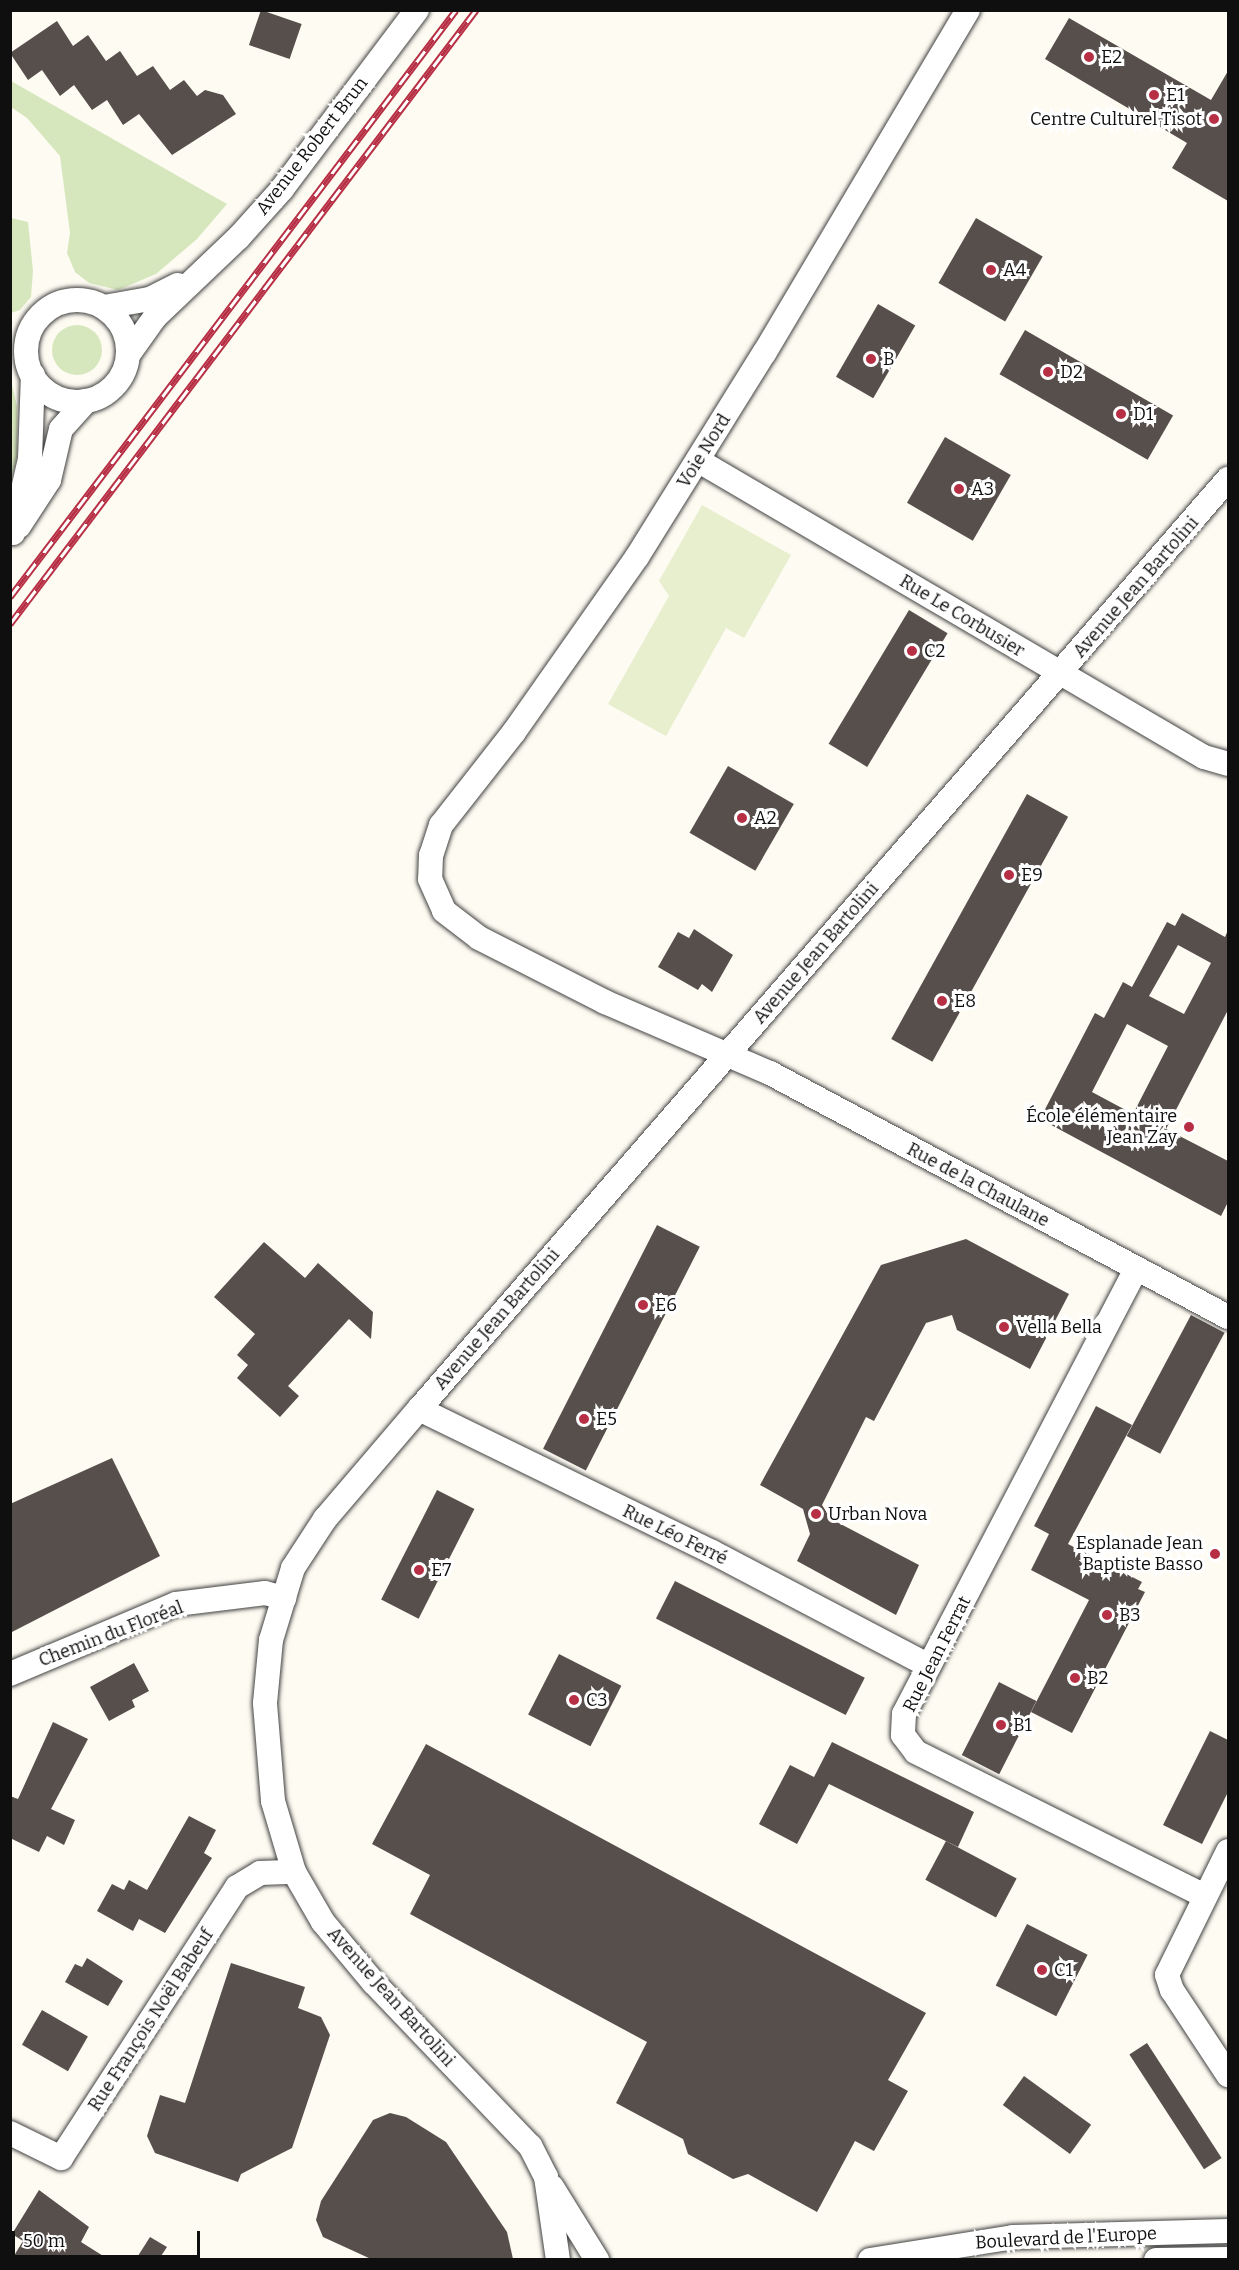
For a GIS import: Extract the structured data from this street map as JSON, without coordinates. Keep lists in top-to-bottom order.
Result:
{
  "streets": {
    "street": [
      "Avenue Robert Brun",
      "Voie Nord",
      "Avenue Jean Bartolini",
      "Rue Le Corbusier",
      "Rue de la Chaulane",
      "Rue Léo Ferré",
      "Chemin du Floréal",
      "Rue Jean Ferrat",
      "Rue François Noël Babeuf",
      "Boulevard de l'Europe"
    ]
  },
  "crossings": [
    ["Voie Nord", "Rue Le Corbusier"],
    ["Voie Nord", "Rue de la Chaulane"],
    ["Avenue Jean Bartolini", "Rue Le Corbusier"],
    ["Avenue Jean Bartolini", "Rue de la Chaulane"],
    ["Avenue Jean Bartolini", "Rue Léo Ferré"],
    ["Avenue Jean Bartolini", "Chemin du Floréal"],
    ["Avenue Jean Bartolini", "Rue François Noël Babeuf"],
    ["Rue de la Chaulane", "Rue Jean Ferrat"],
    ["Rue Léo Ferré", "Rue Jean Ferrat"]
  ],
  "places": [
    "E2",
    "E1",
    "Centre Culturel Tisot",
    "A4",
    "B",
    "D2",
    "D1",
    "A3",
    "C2",
    "A2",
    "E9",
    "E8",
    "École élémentaire Jean Zay",
    "E6",
    "Vella Bella",
    "E5",
    "Urban Nova",
    "Esplanade Jean Baptiste Basso",
    "E7",
    "B3",
    "B2",
    "C3",
    "B1",
    "C1"
  ],
  "scale_bar": "50 m"
}
